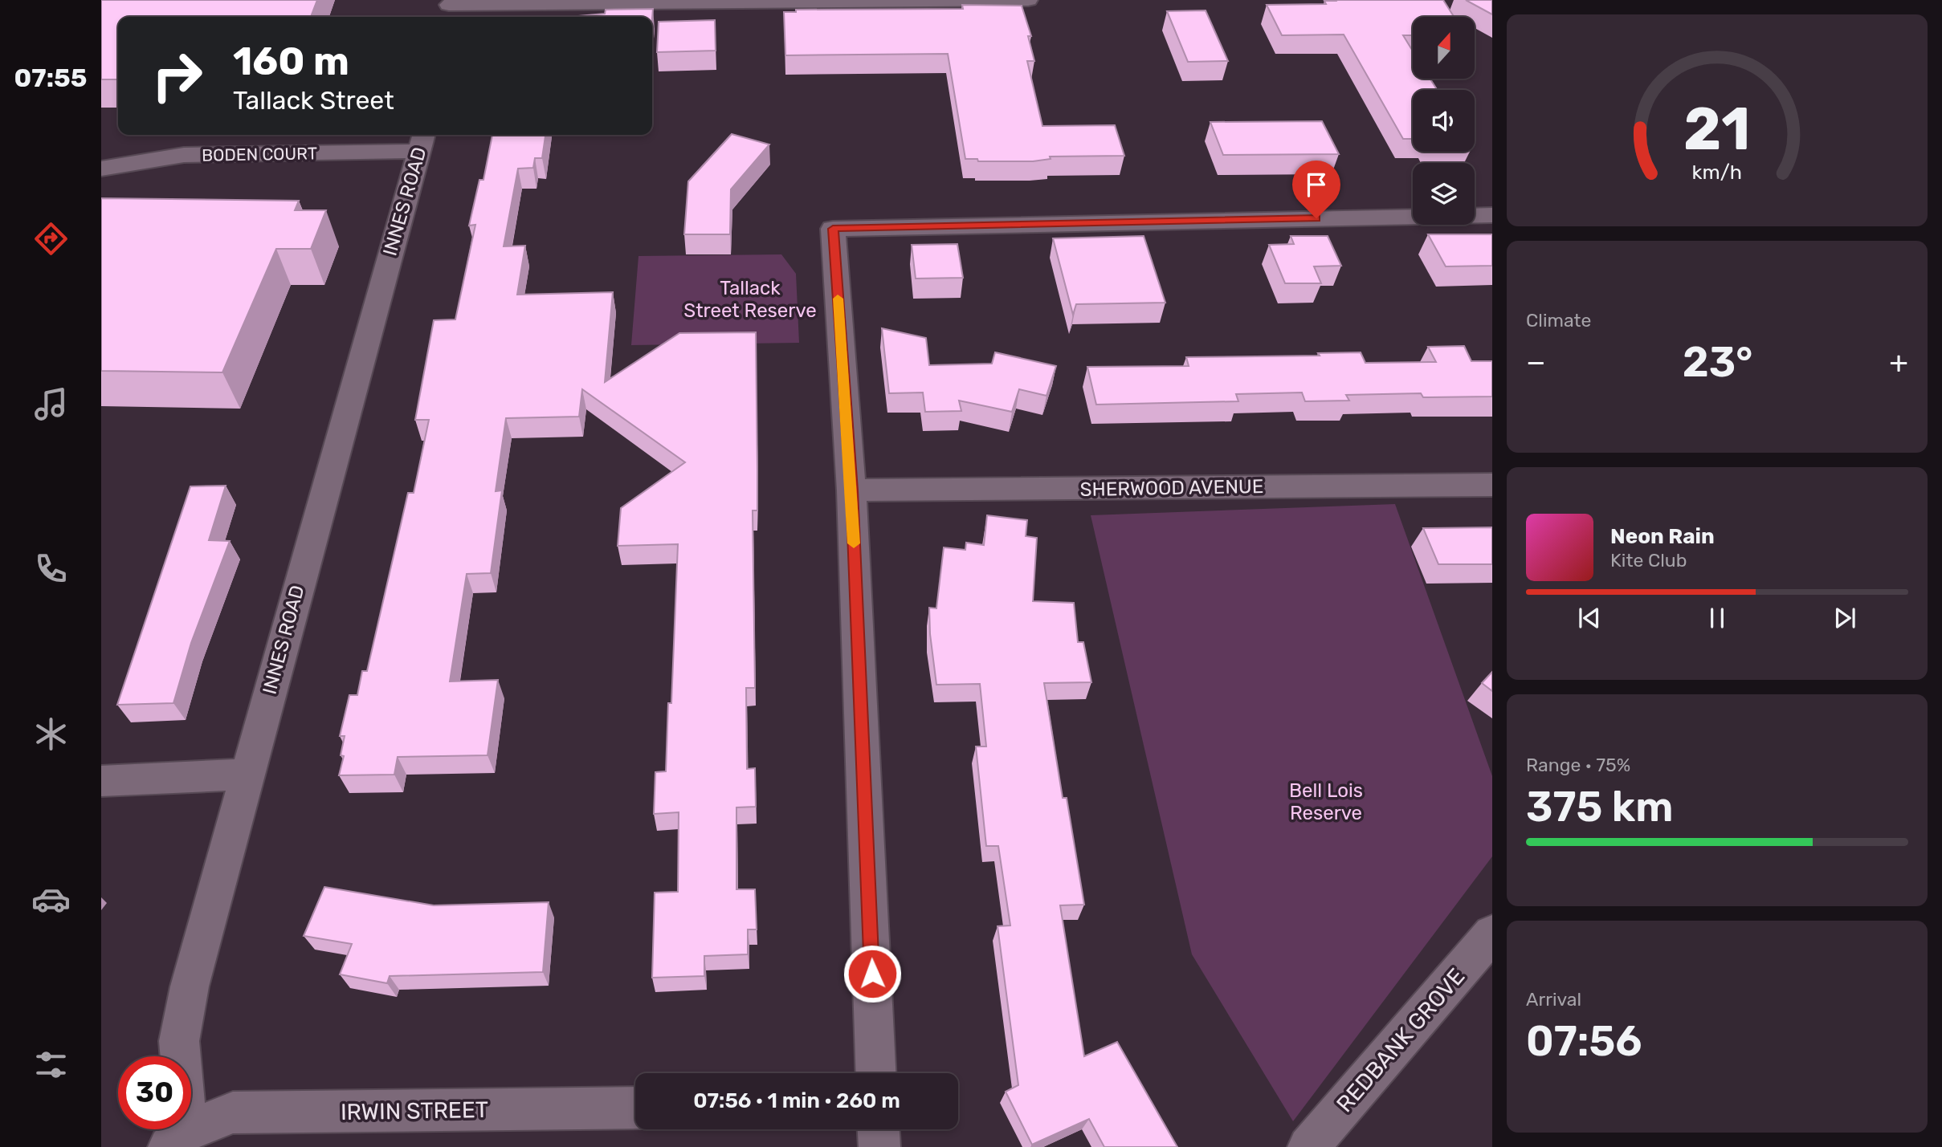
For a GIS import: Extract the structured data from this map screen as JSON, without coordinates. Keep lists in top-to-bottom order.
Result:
{
  "streets": {
    "street": [
      "BODEN COURT",
      "INNES ROAD",
      "SHERWOOD AVENUE",
      "REDBANK GROVE",
      "IRWIN STREET"
    ]
  },
  "crossings": [
    ["BODEN COURT", "INNES ROAD"],
    ["INNES ROAD", "IRWIN STREET"]
  ],
  "parks": ["Tallack Street Reserve", "Bell Lois Reserve"],
  "north": "top",
  "page": {
    "tabs": "07:55",
    "turn": ["160 m", "Tallack Street"],
    "tile": [
      "Climate",
      ["Range · 75%", "375 km"],
      ["Arrival", "07:56"]
    ],
    "heat": ["−", "23°", "+"],
    "song": ["Neon Rain", "Kite Club"],
    "limit": "30",
    "trip": "07:56 · 1 min · 260 m",
    "gauge": ["21", "km/h"]
  }
}
